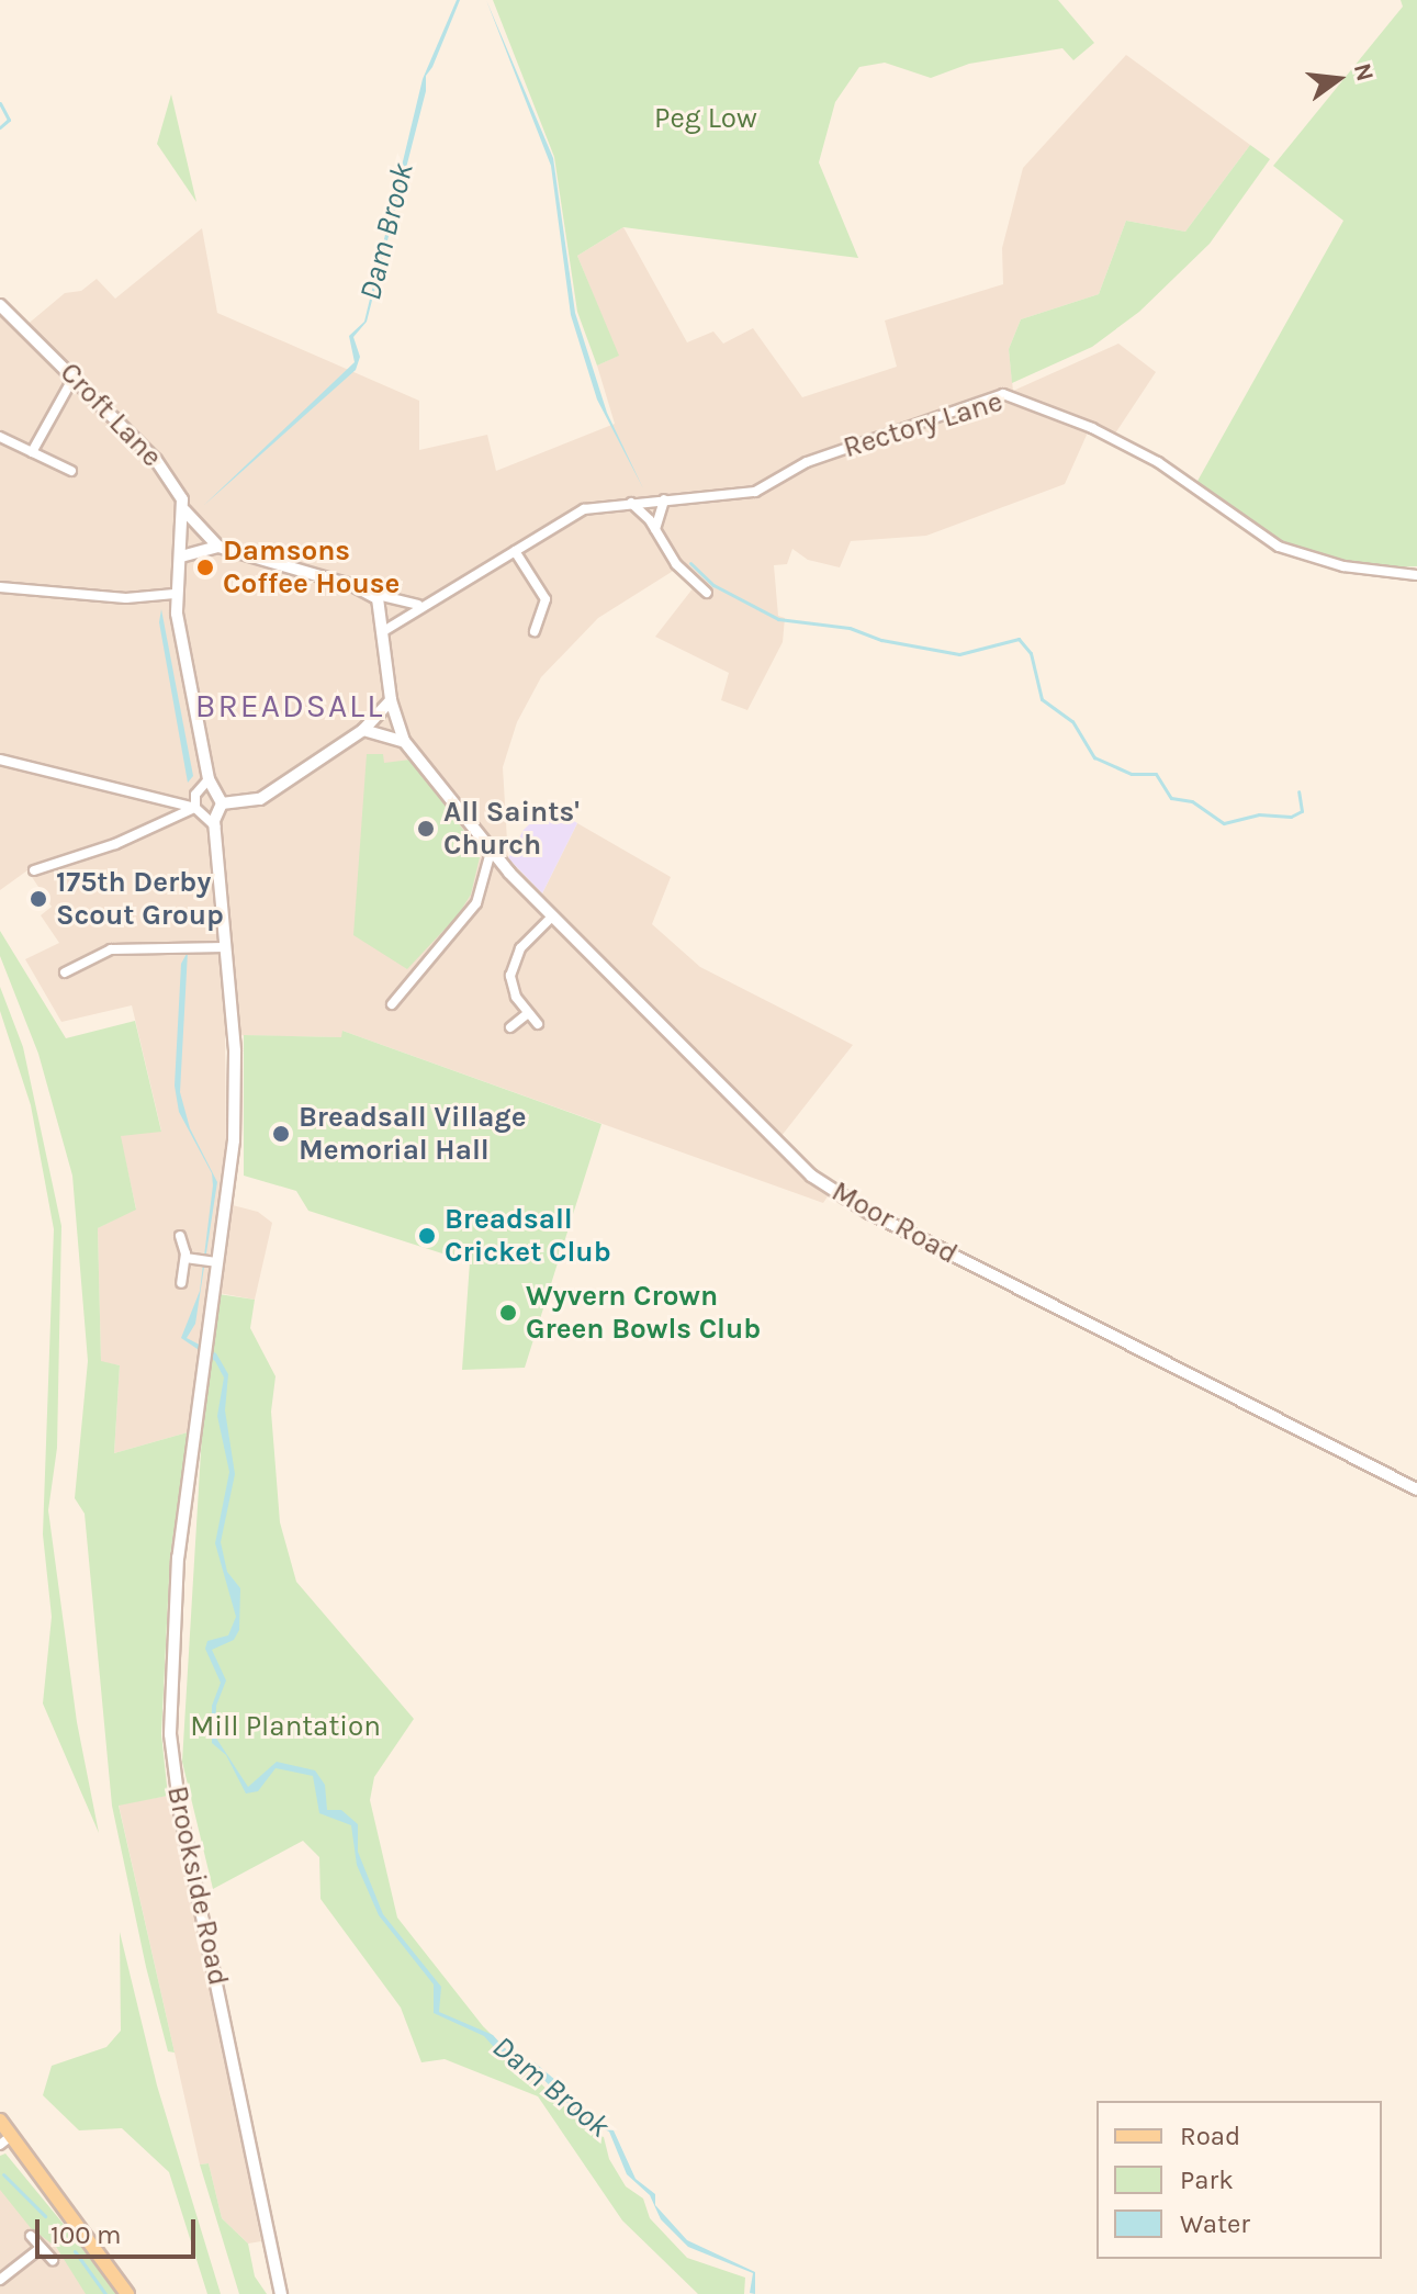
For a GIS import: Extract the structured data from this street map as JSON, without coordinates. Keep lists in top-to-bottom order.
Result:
{
  "streets": {
    "street": [
      "Croft Lane",
      "Rectory Lane",
      "Moor Road",
      "Brookside Road"
    ]
  },
  "crossings": [
    ["Rectory Lane", "Moor Road"]
  ],
  "districts": ["BREADSALL"],
  "water": ["Dam Brook"],
  "parks": ["Peg Low", "Mill Plantation"],
  "places": [
    "Damsons Coffee House",
    "All Saints' Church",
    "175th Derby Scout Group",
    "Breadsall Village Memorial Hall",
    "Breadsall Cricket Club",
    "Wyvern Crown Green Bowls Club"
  ],
  "legend": ["Road", "Park", "Water"],
  "scale_bar": "100 m",
  "north": "right"
}
